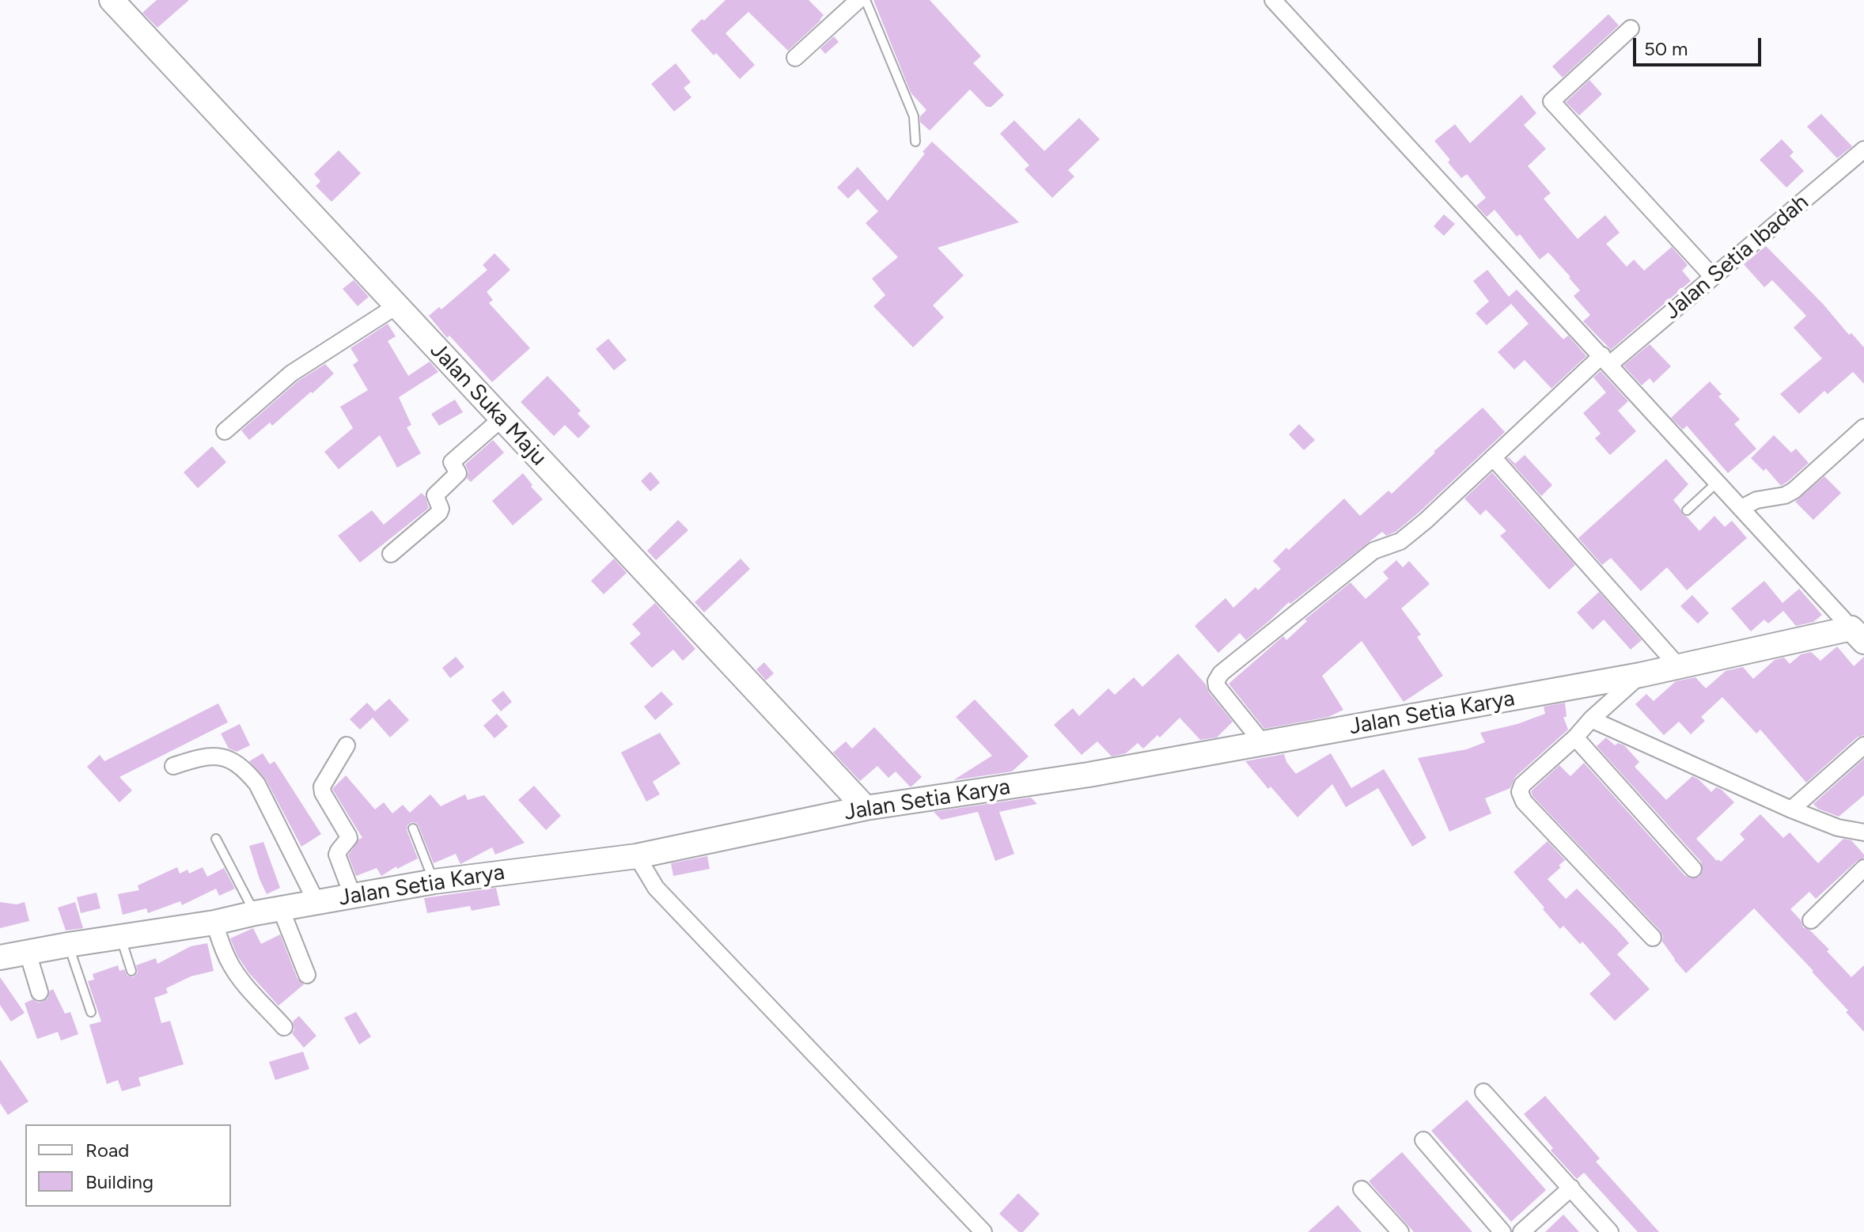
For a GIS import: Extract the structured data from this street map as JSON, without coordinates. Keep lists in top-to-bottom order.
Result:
{
  "streets": {
    "main road": ["Jalan Suka Maju", "Jalan Setia Karya"],
    "street": ["Jalan Setia Ibadah"]
  },
  "crossings": [
    ["Jalan Setia Ibadah", "Jalan Setia Karya"],
    ["Jalan Suka Maju", "Jalan Setia Karya"]
  ],
  "legend": ["Road", "Building"],
  "scale_bar": "50 m"
}
